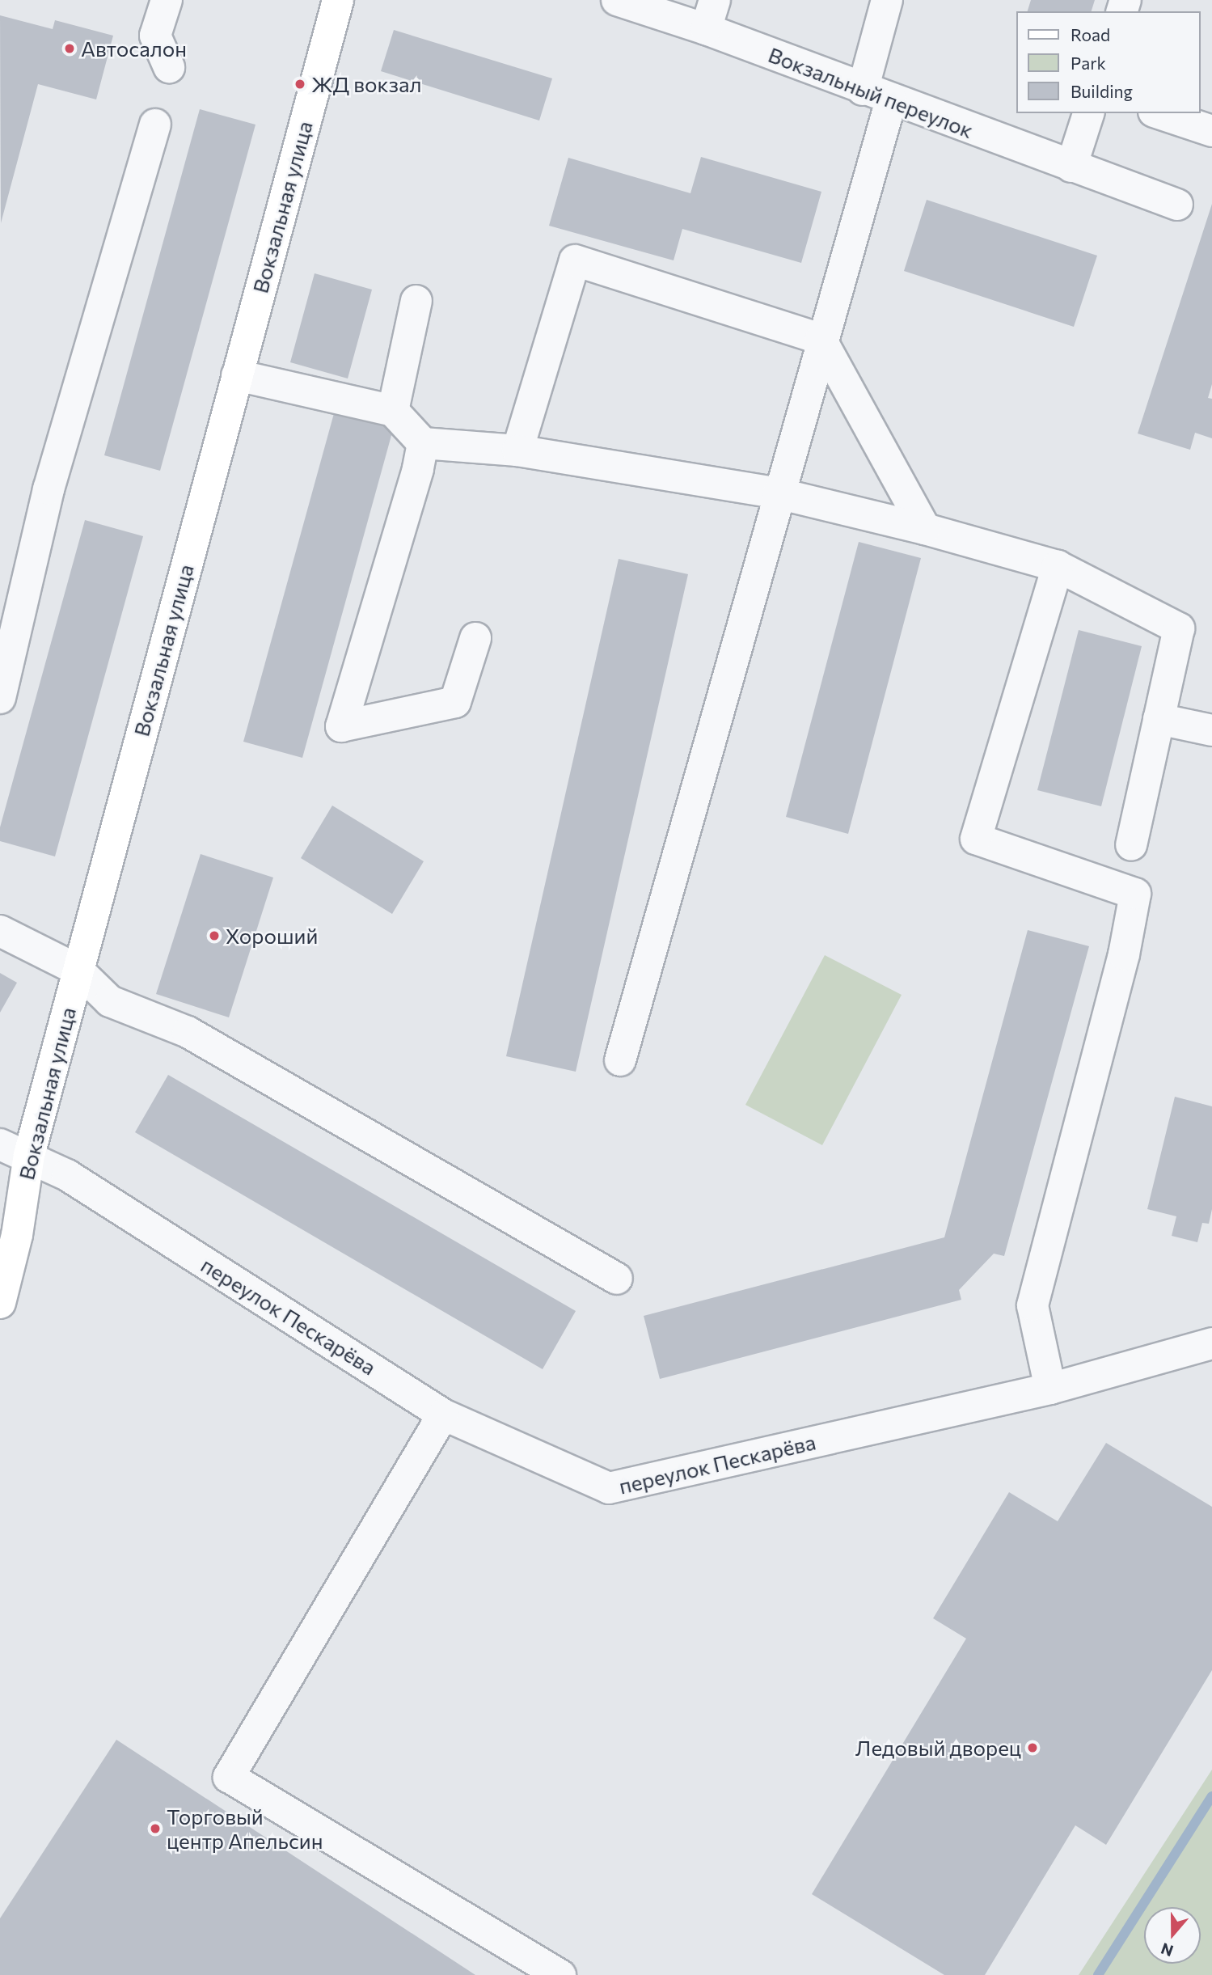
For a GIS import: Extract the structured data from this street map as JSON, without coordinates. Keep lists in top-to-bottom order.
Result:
{
  "streets": {
    "main road": ["Вокзальная улица"],
    "street": ["Вокзальный переулок", "переулок Пескарёва"]
  },
  "crossings": [
    ["Вокзальная улица", "переулок Пескарёва"]
  ],
  "places": [
    "Автосалон",
    "ЖД вокзал",
    "Хороший",
    "Ледовый дворец",
    "Торговый центр Апельсин"
  ],
  "legend": ["Road", "Park", "Building"],
  "north": "bottom"
}
